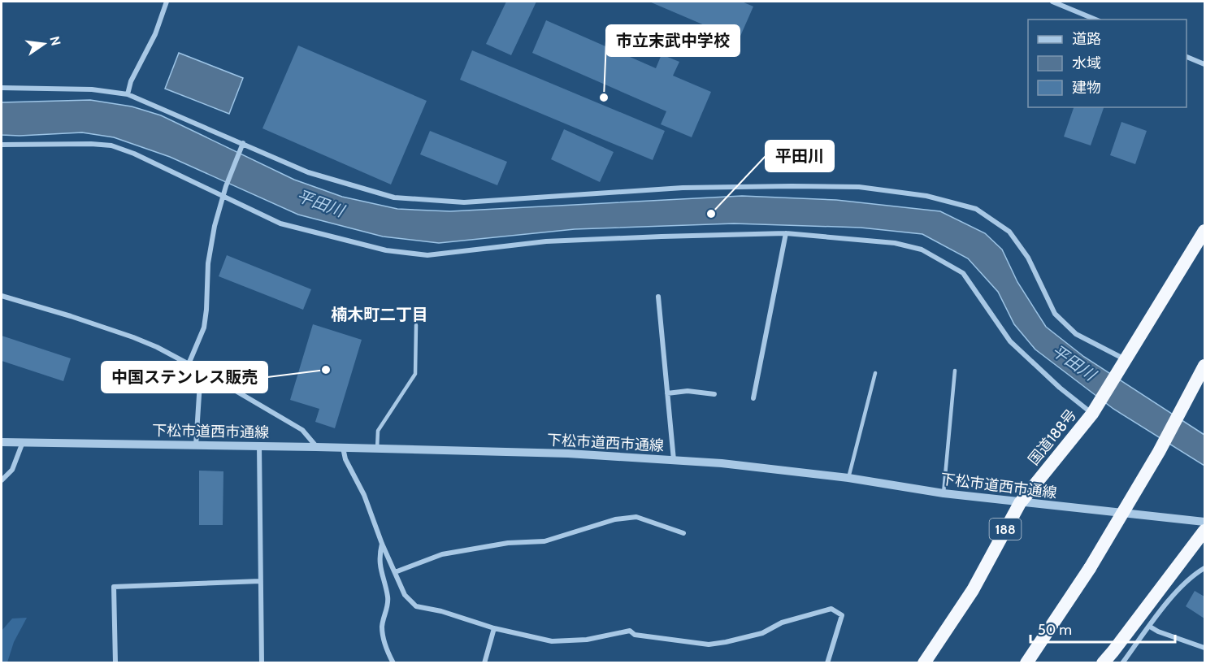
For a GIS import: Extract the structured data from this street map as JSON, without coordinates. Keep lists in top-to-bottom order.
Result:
{
  "streets": {
    "highway": ["国道188号", "188"],
    "street": ["下松市道西市通線"]
  },
  "crossings": [
    ["下松市道西市通線", "国道188号"]
  ],
  "districts": ["楠木町二丁目"],
  "water": ["平田川"],
  "places": ["市立末武中学校", "平田川", "中国ステンレス販売"],
  "legend": ["道路", "水域", "建物"],
  "scale_bar": "50 m",
  "north": "right"
}
